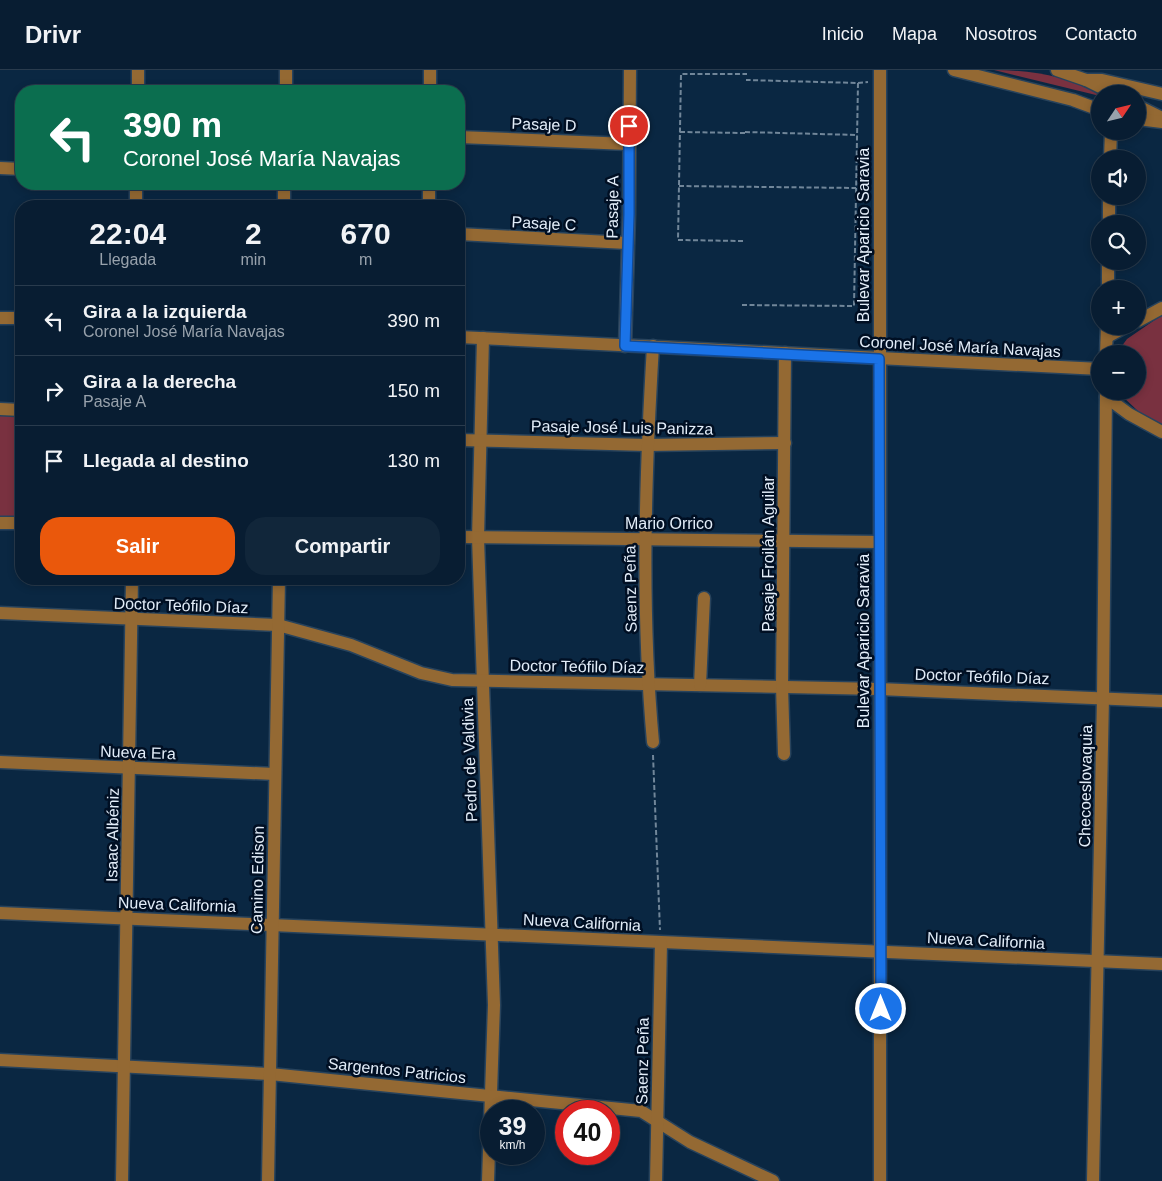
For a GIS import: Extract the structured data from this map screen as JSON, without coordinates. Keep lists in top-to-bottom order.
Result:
{
  "streets": {
    "street": [
      "Pasaje D",
      "Pasaje A",
      "Pasaje C",
      "Bulevar Aparicio Saravia",
      "Coronel José María Navajas",
      "Pasaje José Luis Panizza",
      "Mario Orrico",
      "Pasaje Froilán Aguilar",
      "Saenz Peña",
      "Doctor Teófilo Díaz",
      "Nueva Era",
      "Pedro de Valdivia",
      "Checoeslovaquia",
      "Isaac Albéniz",
      "Camino Edison",
      "Nueva California",
      "Sargentos Patricios"
    ]
  },
  "crossings": [
    ["Pasaje D", "Pasaje A"],
    ["Pasaje A", "Pasaje C"],
    ["Pasaje A", "Coronel José María Navajas"],
    ["Bulevar Aparicio Saravia", "Coronel José María Navajas"],
    ["Bulevar Aparicio Saravia", "Mario Orrico"],
    ["Bulevar Aparicio Saravia", "Doctor Teófilo Díaz"],
    ["Bulevar Aparicio Saravia", "Nueva California"],
    ["Coronel José María Navajas", "Pasaje Froilán Aguilar"],
    ["Coronel José María Navajas", "Saenz Peña"],
    ["Coronel José María Navajas", "Pedro de Valdivia"],
    ["Pasaje José Luis Panizza", "Pasaje Froilán Aguilar"],
    ["Pasaje José Luis Panizza", "Saenz Peña"],
    ["Pasaje José Luis Panizza", "Pedro de Valdivia"],
    ["Mario Orrico", "Pasaje Froilán Aguilar"],
    ["Mario Orrico", "Saenz Peña"],
    ["Mario Orrico", "Pedro de Valdivia"],
    ["Pasaje Froilán Aguilar", "Doctor Teófilo Díaz"],
    ["Saenz Peña", "Doctor Teófilo Díaz"],
    ["Saenz Peña", "Nueva California"],
    ["Saenz Peña", "Sargentos Patricios"],
    ["Doctor Teófilo Díaz", "Pedro de Valdivia"],
    ["Doctor Teófilo Díaz", "Checoeslovaquia"],
    ["Doctor Teófilo Díaz", "Isaac Albéniz"],
    ["Doctor Teófilo Díaz", "Camino Edison"],
    ["Nueva Era", "Isaac Albéniz"],
    ["Nueva Era", "Camino Edison"],
    ["Pedro de Valdivia", "Nueva California"],
    ["Pedro de Valdivia", "Sargentos Patricios"],
    ["Checoeslovaquia", "Nueva California"],
    ["Isaac Albéniz", "Nueva California"],
    ["Isaac Albéniz", "Sargentos Patricios"],
    ["Camino Edison", "Nueva California"],
    ["Camino Edison", "Sargentos Patricios"]
  ],
  "north": "top right",
  "page": {
    "header": "Drivr",
    "nav": [
      "Inicio",
      "Mapa",
      "Nosotros",
      "Contacto"
    ],
    "map_buttons": ["+", "−"],
    "turn": ["390 m", "Coronel José María Navajas"],
    "eta": [
      "22:04",
      "Llegada",
      "2",
      "min",
      "670",
      "m"
    ],
    "list": [
      {
        "name": "Gira a la izquierda",
        "note": "Coronel José María Navajas",
        "value": "390 m"
      },
      {
        "name": "Gira a la derecha",
        "note": "Pasaje A",
        "value": "150 m"
      },
      {
        "name": "Llegada al destino",
        "value": "130 m"
      }
    ],
    "buttons": ["Salir", "Compartir"],
    "speed": "39 km/h",
    "limit": "40"
  }
}
